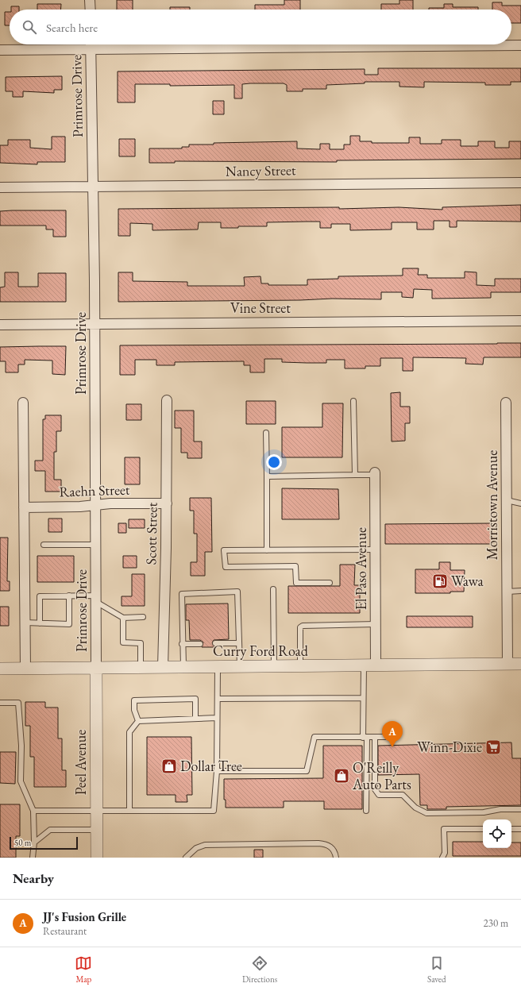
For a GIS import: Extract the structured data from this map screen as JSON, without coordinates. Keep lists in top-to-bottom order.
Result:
{
  "streets": {
    "street": [
      "Primrose Drive",
      "Nancy Street",
      "Vine Street",
      "Raehn Street",
      "Morristown Avenue",
      "Scott Street",
      "El Paso Avenue",
      "Curry Ford Road",
      "Peel Avenue"
    ]
  },
  "crossings": [
    ["Primrose Drive", "Nancy Street"],
    ["Primrose Drive", "Vine Street"],
    ["Primrose Drive", "Raehn Street"],
    ["Primrose Drive", "Curry Ford Road"],
    ["Primrose Drive", "Peel Avenue"],
    ["Raehn Street", "Scott Street"],
    ["Morristown Avenue", "Curry Ford Road"],
    ["Scott Street", "Curry Ford Road"],
    ["El Paso Avenue", "Curry Ford Road"],
    ["Curry Ford Road", "Peel Avenue"]
  ],
  "places": {
    "fuel station": ["Wawa"],
    "supermarket": ["Winn-Dixie"],
    "shop": ["Dollar Tree", "O'Reilly Auto Parts"]
  },
  "scale_bar": "50 m",
  "page": {
    "search": "Search here",
    "pins": "A",
    "scale": "50 m",
    "heading": "Nearby",
    "list": [
      {
        "mark": "A",
        "name": "JJ's Fusion Grille",
        "note": "Restaurant",
        "value": "230 m"
      }
    ],
    "nav": ["Map", "Directions", "Saved"]
  }
}
